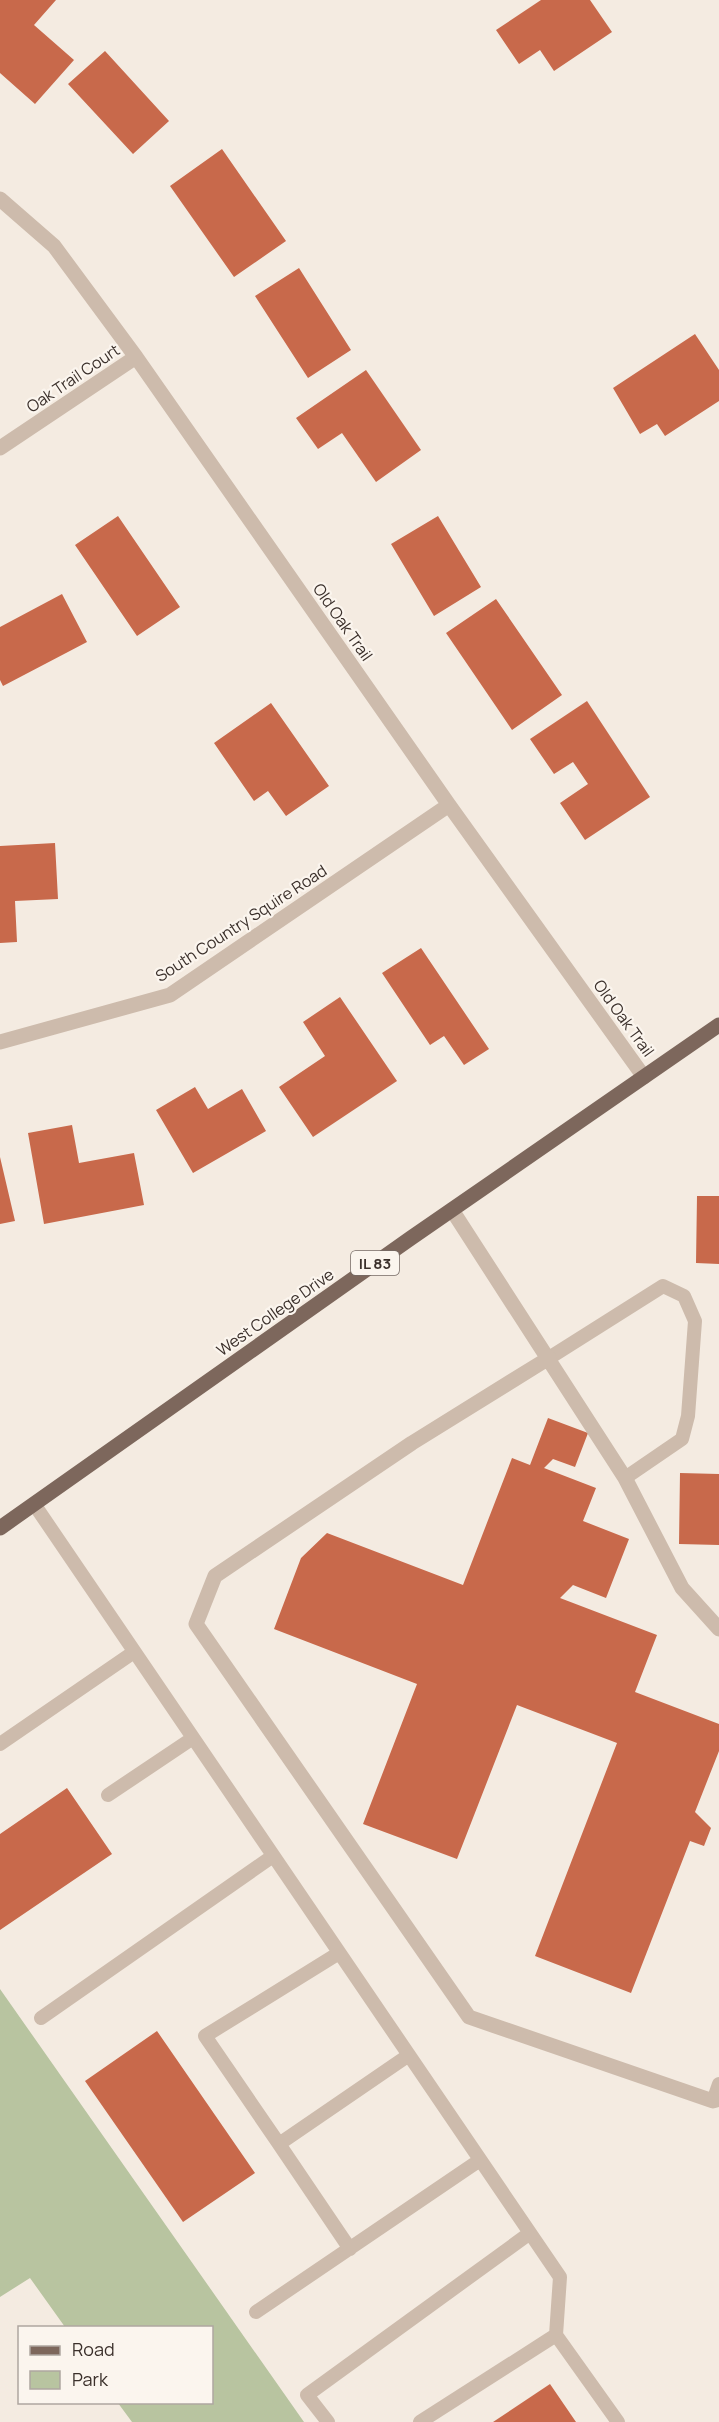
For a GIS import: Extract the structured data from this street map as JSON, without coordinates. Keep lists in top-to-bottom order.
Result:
{
  "streets": {
    "main road": ["IL 83", "West College Drive"],
    "street": ["Oak Trail Court", "Old Oak Trail", "South Country Squire Road"]
  },
  "crossings": [
    ["Oak Trail Court", "Old Oak Trail"],
    ["Old Oak Trail", "South Country Squire Road"],
    ["Old Oak Trail", "West College Drive"]
  ],
  "legend": ["Road", "Park"]
}
